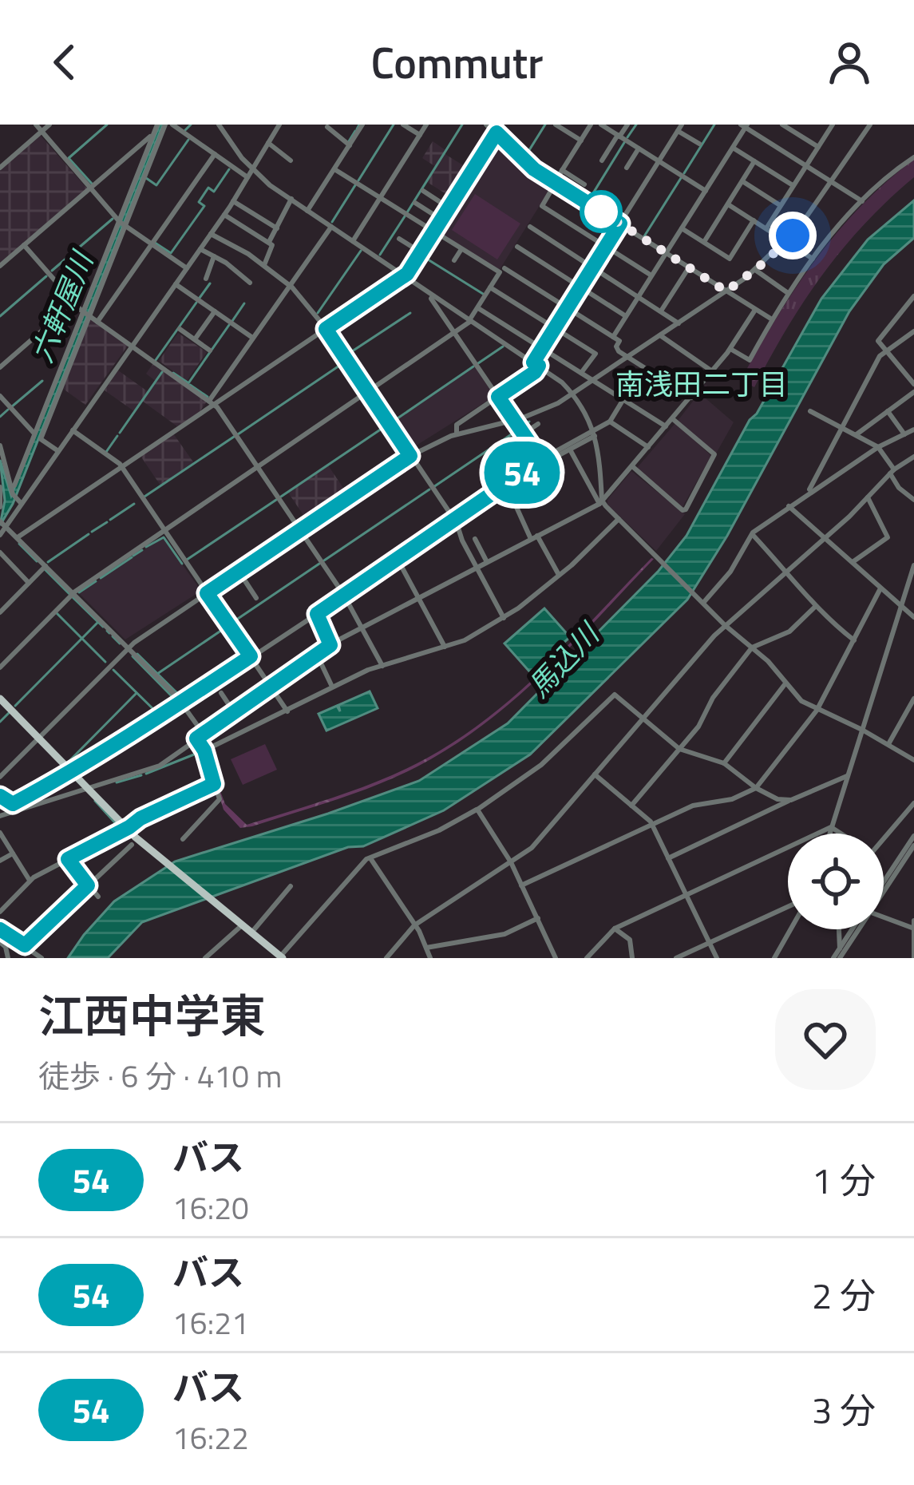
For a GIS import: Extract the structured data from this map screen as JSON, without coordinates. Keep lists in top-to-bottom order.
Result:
{
  "districts": ["南浅田二丁目"],
  "water": ["六軒屋川", "馬込川"],
  "lines": ["bus line 54"],
  "page": {
    "header": "Commutr",
    "on_map": "54",
    "heading": ["江西中学東", "徒歩 · 6 分 · 410 m"],
    "list": [
      {
        "mark": "54",
        "name": "バス",
        "note": "16:20",
        "value": "1 分"
      },
      {
        "mark": "54",
        "name": "バス",
        "note": "16:21",
        "value": "2 分"
      },
      {
        "mark": "54",
        "name": "バス",
        "note": "16:22",
        "value": "3 分"
      }
    ]
  }
}
